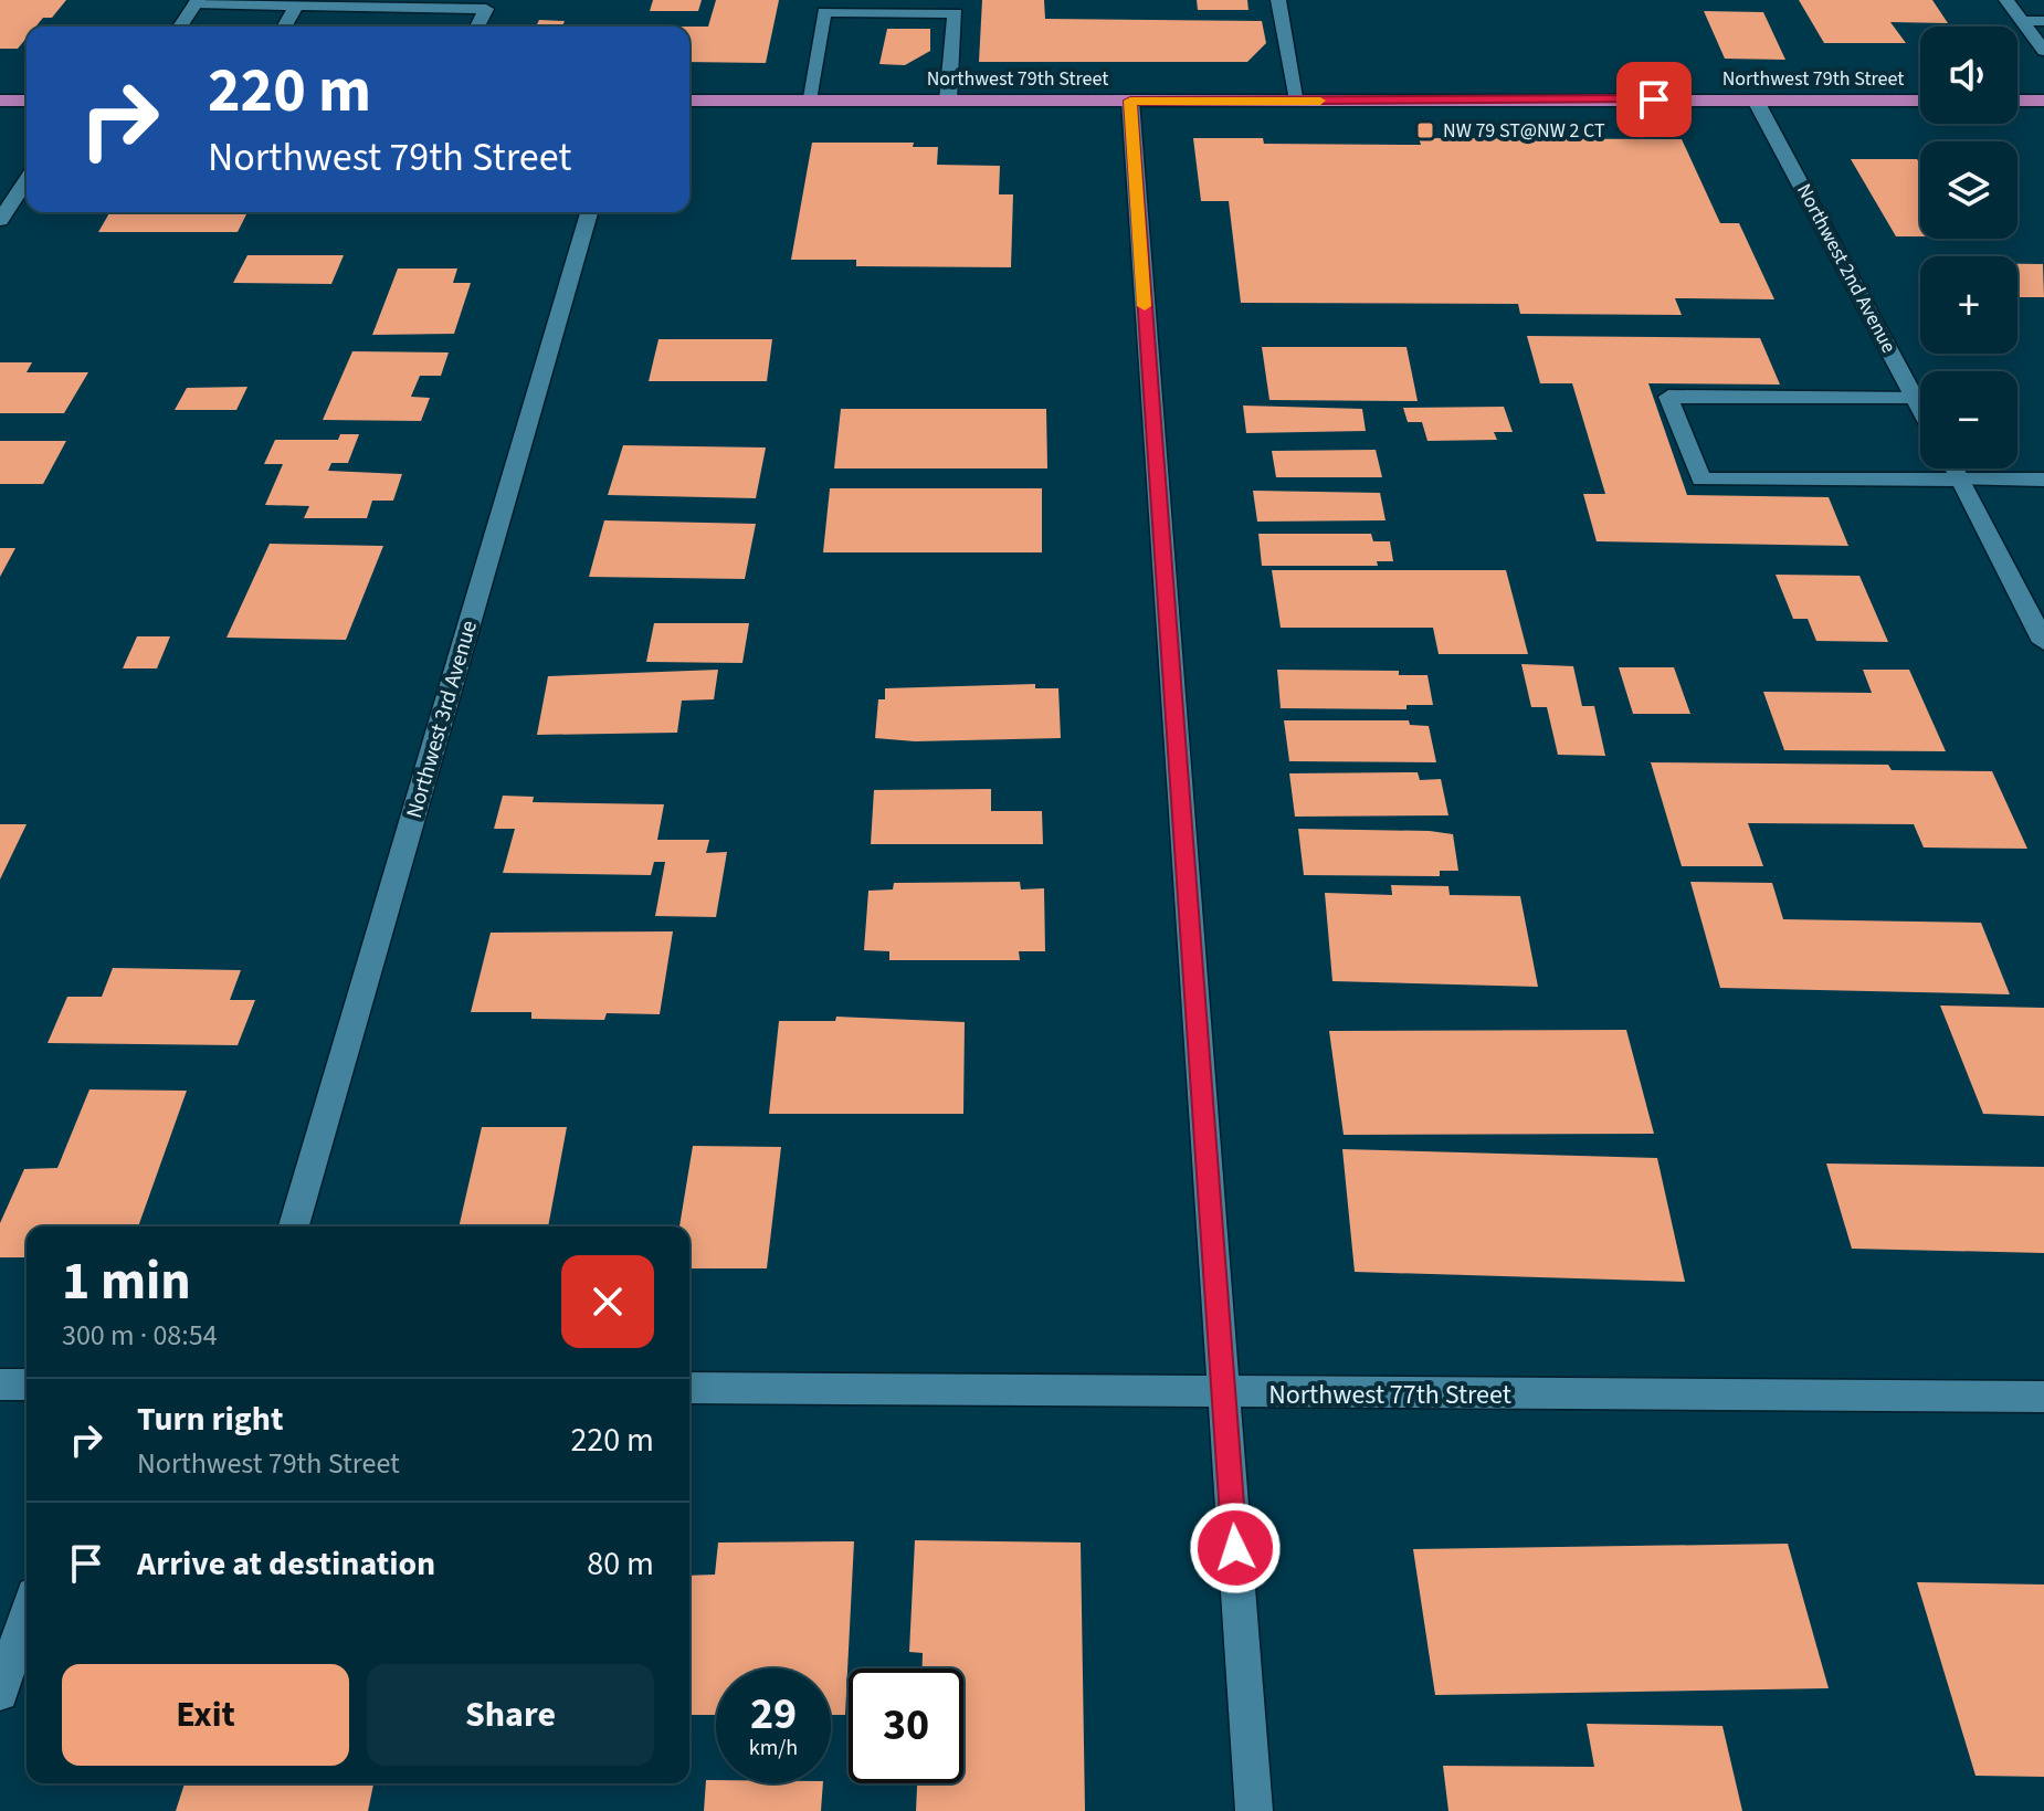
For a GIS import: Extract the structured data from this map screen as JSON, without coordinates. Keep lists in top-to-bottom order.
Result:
{
  "streets": {
    "main road": ["Northwest 79th Street"],
    "street": ["Northwest 2nd Avenue", "Northwest 3rd Avenue", "Northwest 77th Street"]
  },
  "crossings": [
    ["Northwest 79th Street", "Northwest 2nd Avenue"]
  ],
  "places": {
    "transit": ["NW 79 ST@NW 2 CT"]
  },
  "page": {
    "map_buttons": ["+", "−"],
    "turn": ["220 m", "Northwest 79th Street"],
    "heading": ["1 min", "300 m · 08:54"],
    "list": [
      {
        "name": "Turn right",
        "note": "Northwest 79th Street",
        "value": "220 m"
      },
      {
        "name": "Arrive at destination",
        "value": "80 m"
      }
    ],
    "buttons": ["Exit", "Share"],
    "speed": "29 km/h",
    "limit": "30"
  }
}
